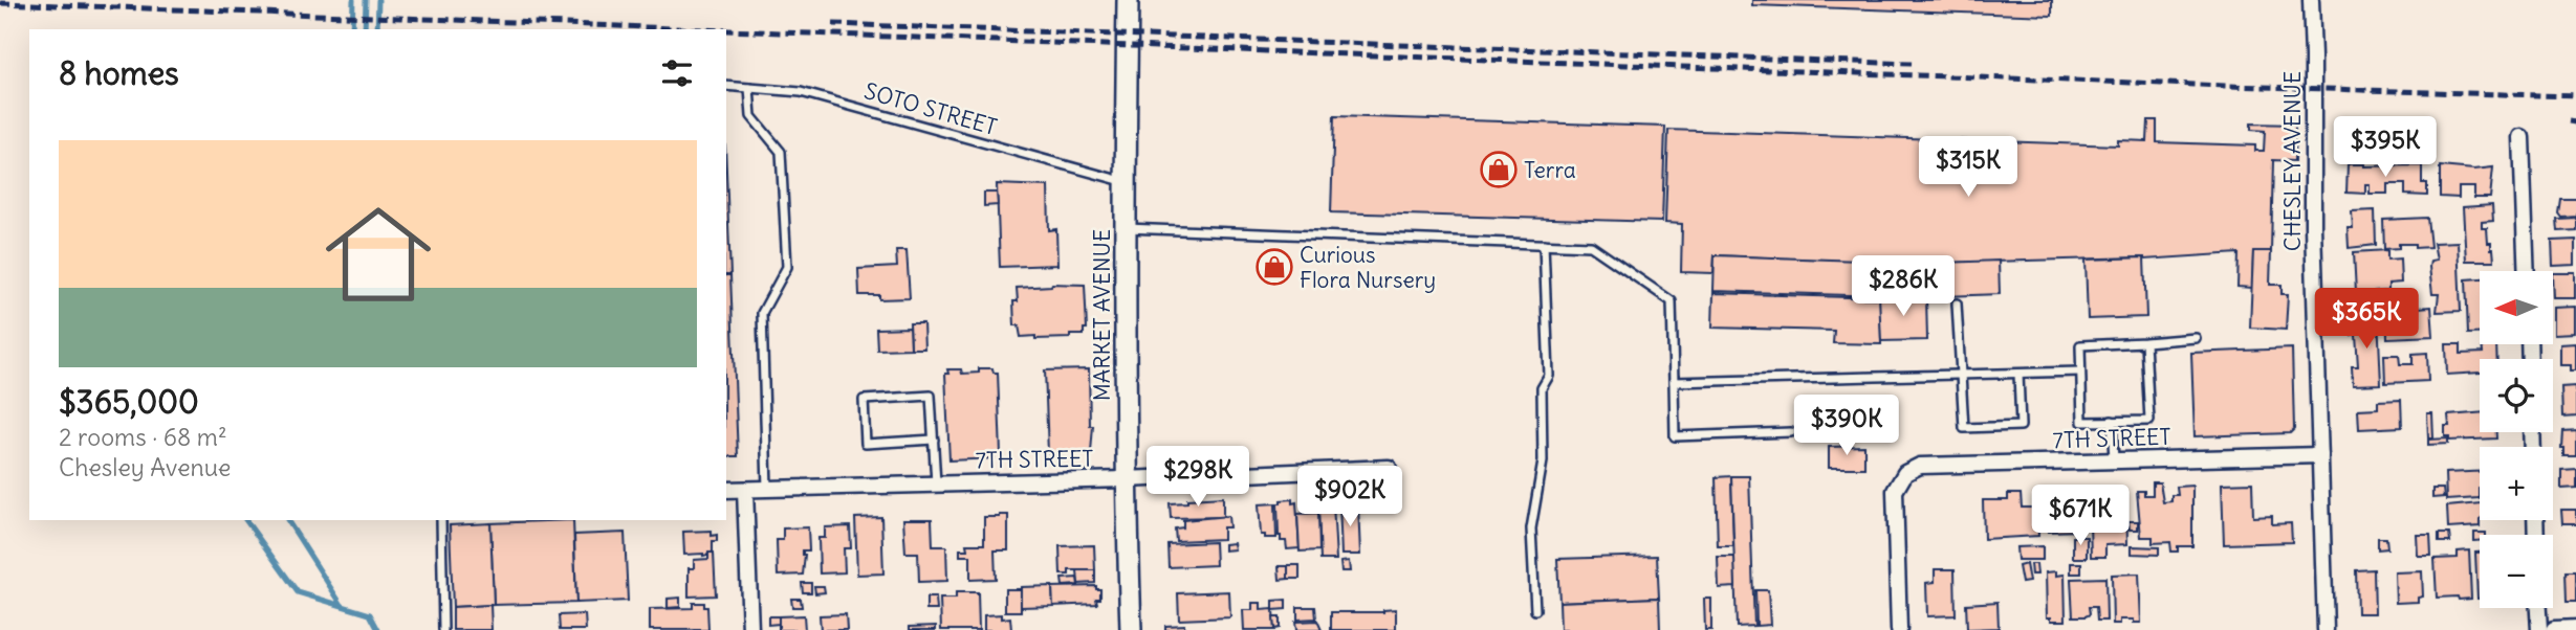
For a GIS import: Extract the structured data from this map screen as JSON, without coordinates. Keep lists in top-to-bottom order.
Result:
{
  "streets": {
    "street": ["CHESLEY AVENUE", "MARKET AVENUE", "7TH STREET"],
    "lane": ["SOTO STREET"]
  },
  "crossings": [
    ["SOTO STREET", "MARKET AVENUE"],
    ["CHESLEY AVENUE", "7TH STREET"],
    ["MARKET AVENUE", "7TH STREET"]
  ],
  "places": {
    "shop": ["Terra", "Curious Flora Nursery"]
  },
  "north": "left",
  "page": {
    "heading": "8 homes",
    "price": [
      "$395K",
      "$315K",
      "$286K",
      "$365K",
      "$390K",
      "$298K",
      "$902K",
      "$671K"
    ],
    "list": [
      {
        "name": "$365,000",
        "note": "2 rooms · 68 m² · Chesley Avenue"
      }
    ],
    "map_buttons": ["+", "−"]
  }
}
